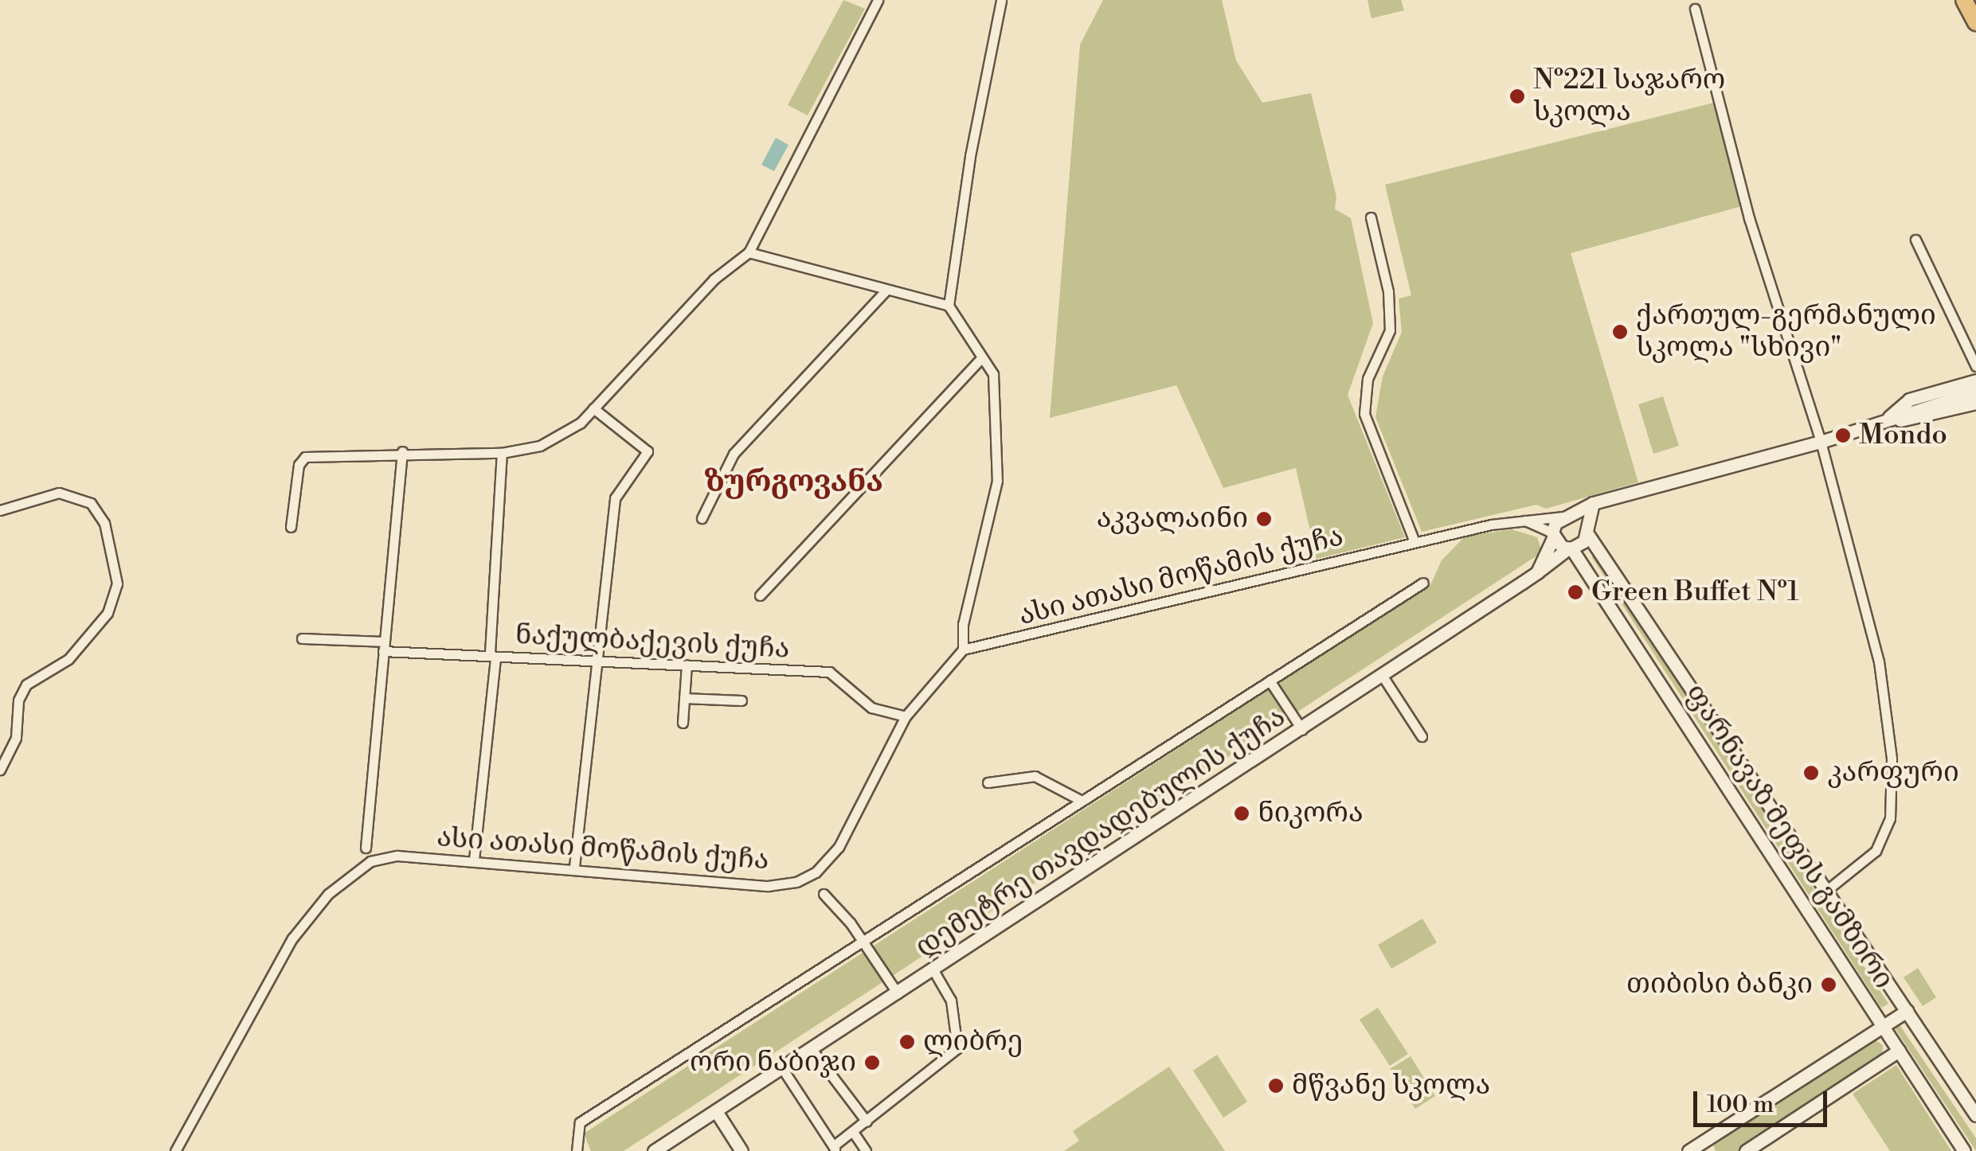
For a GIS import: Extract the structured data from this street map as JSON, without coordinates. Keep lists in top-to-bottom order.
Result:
{
  "streets": {
    "main road": ["დემეტრე თავდადებულის ქუჩა", "ფარნავაზ მეფის გამზირი"],
    "street": ["ასი ათასი მოწამის ქუჩა", "ნაქულბაქევის ქუჩა"]
  },
  "crossings": [
    ["ასი ათასი მოწამის ქუჩა", "ნაქულბაქევის ქუჩა"]
  ],
  "districts": ["ზურგოვანა"],
  "places": [
    "№221 საჯარო სკოლა",
    "ქართულ-გერმანული სკოლა \"სხივი\"",
    "Mondo",
    "აკვალაინი",
    "Green Buffet №1",
    "კარფური",
    "ნიკორა",
    "თიბისი ბანკი",
    "ლიბრე",
    "ორი ნაბიჯი",
    "მწვანე სკოლა"
  ],
  "scale_bar": "100 m"
}
